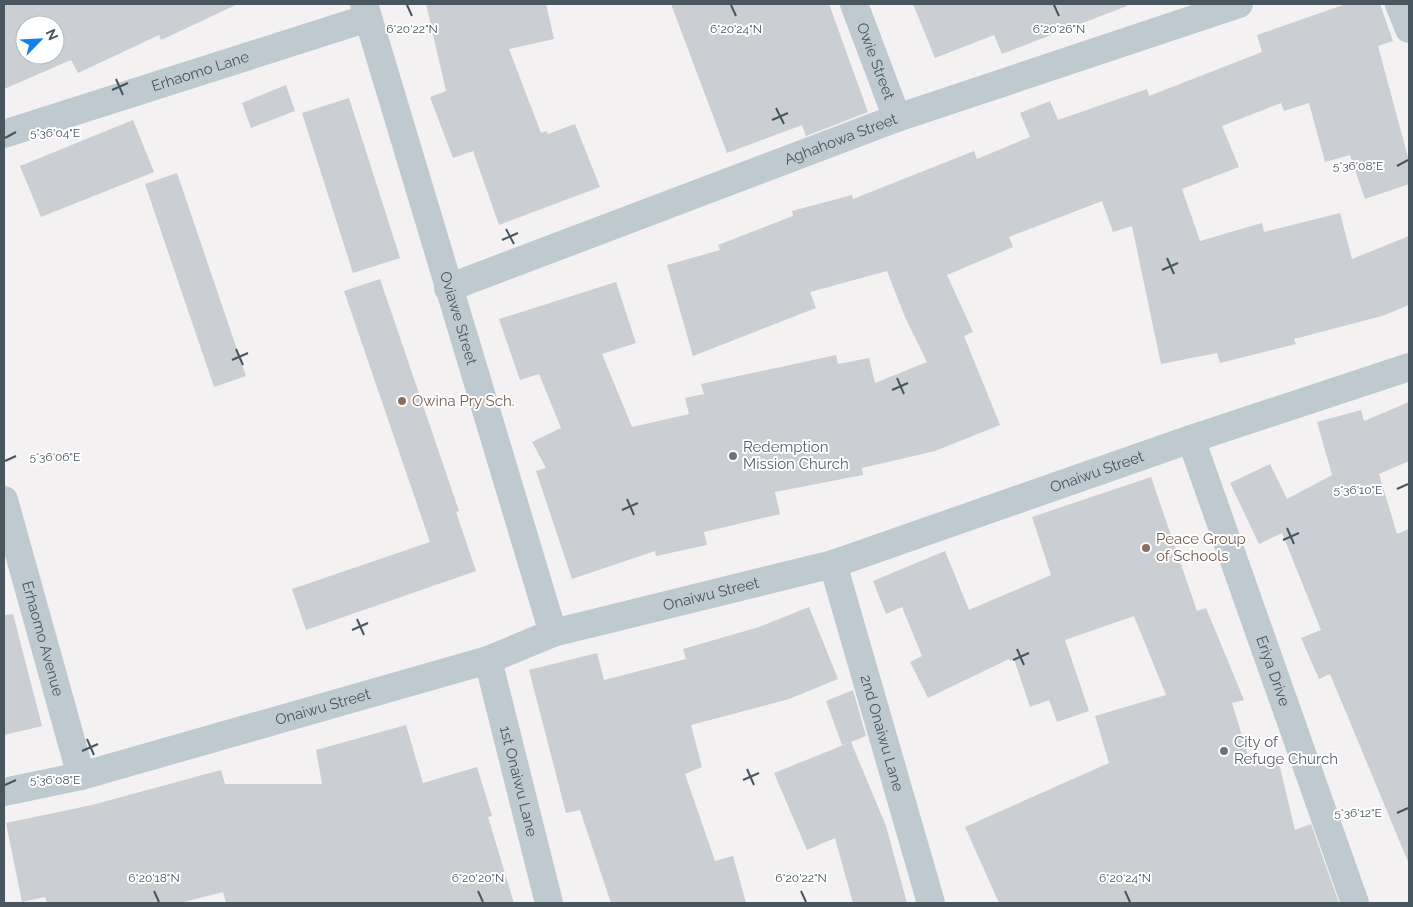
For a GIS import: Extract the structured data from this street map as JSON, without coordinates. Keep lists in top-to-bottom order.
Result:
{
  "streets": {
    "street": [
      "Owie Street",
      "Erhaomo Lane",
      "Aghahowa Street",
      "Oviawe Street",
      "Onaiwu Street",
      "Erhaomo Avenue",
      "Eriya Drive",
      "2nd Onaiwu Lane",
      "1st Onaiwu Lane"
    ]
  },
  "crossings": [
    ["Owie Street", "Aghahowa Street"],
    ["Erhaomo Lane", "Oviawe Street"],
    ["Aghahowa Street", "Oviawe Street"],
    ["Oviawe Street", "Onaiwu Street"],
    ["Onaiwu Street", "Erhaomo Avenue"],
    ["Onaiwu Street", "Eriya Drive"],
    ["Onaiwu Street", "2nd Onaiwu Lane"],
    ["Onaiwu Street", "1st Onaiwu Lane"]
  ],
  "places": [
    "Owina Pry Sch.",
    "Redemption Mission Church",
    "Peace Group of Schools",
    "City of Refuge Church"
  ],
  "north": "top right",
  "coordinates": [
    "6°20'22\"N",
    "6°20'24\"N",
    "6°20'26\"N",
    "5°36'04\"E",
    "5°36'08\"E",
    "5°36'06\"E",
    "5°36'10\"E",
    "5°36'12\"E",
    "6°20'18\"N",
    "6°20'20\"N"
  ]
}
